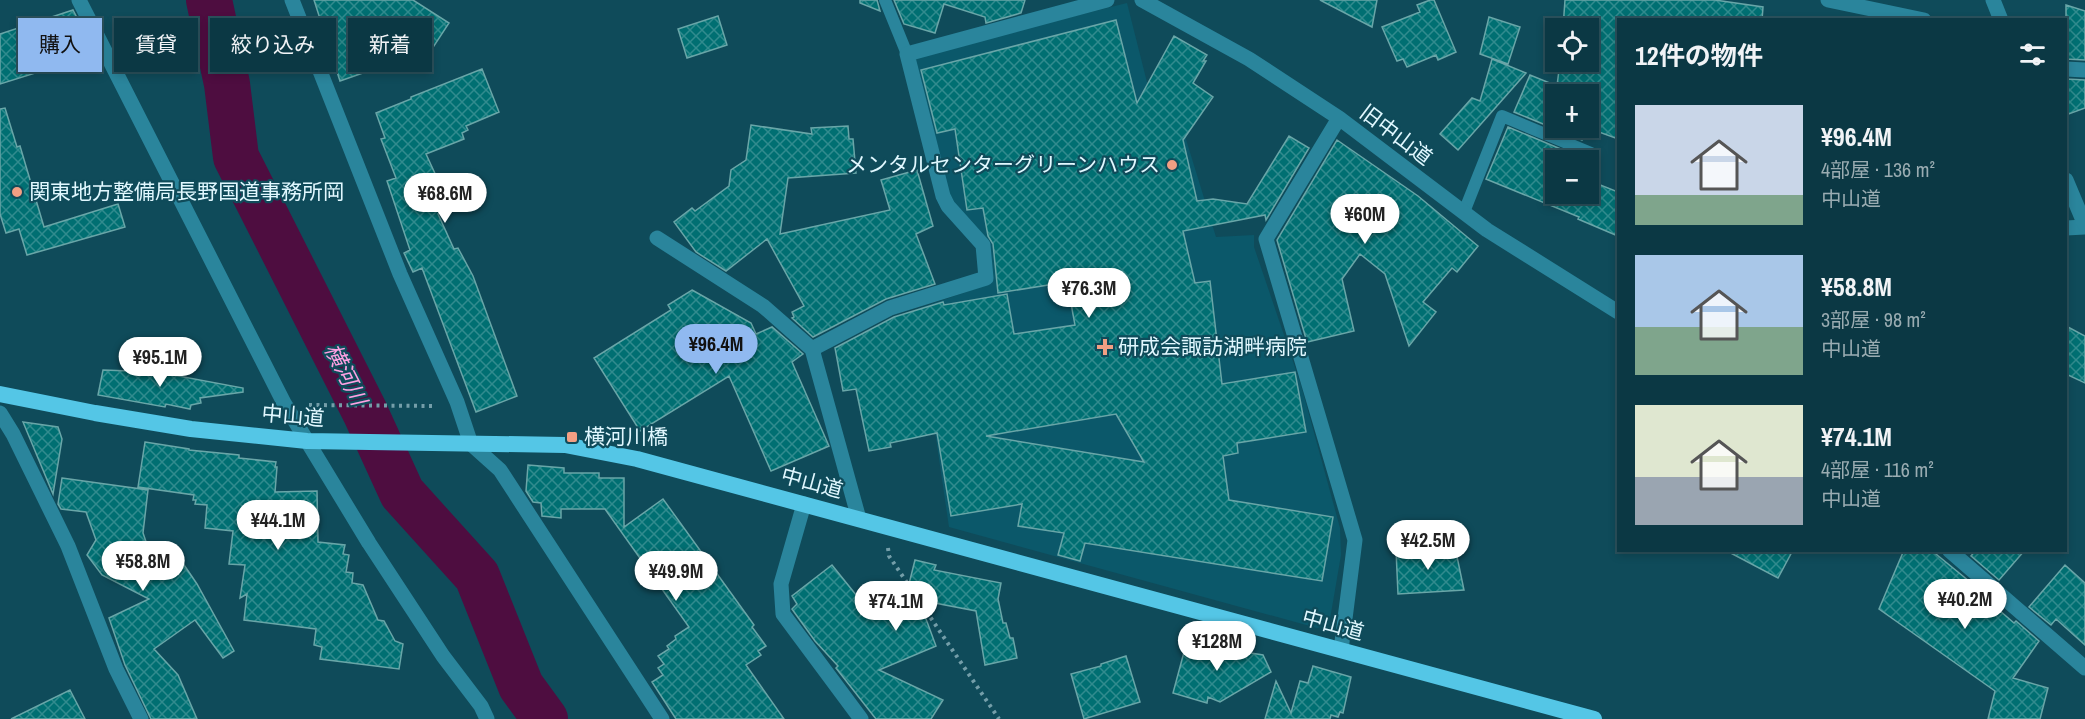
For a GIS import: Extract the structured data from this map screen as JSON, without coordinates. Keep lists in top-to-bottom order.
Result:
{
  "streets": {
    "highway": ["中山道"],
    "street": ["旧中山道"]
  },
  "water": ["横河川"],
  "places": {
    "other": ["メンタルセンターグリーンハウス", "関東地方整備局長野国道事務所岡"],
    "health": ["研成会諏訪湖畔病院"],
    "transit": ["横河川橋"]
  },
  "page": {
    "map_buttons": ["+", "−"],
    "chip": [
      "購入",
      "賃貸",
      "絞り込み",
      "新着"
    ],
    "heading": "12件の物件",
    "list": [
      {
        "name": "¥96.4M",
        "note": "4部屋 · 136 m² · 中山道"
      },
      {
        "name": "¥58.8M",
        "note": "3部屋 · 98 m² · 中山道"
      },
      {
        "name": "¥74.1M",
        "note": "4部屋 · 116 m² · 中山道"
      }
    ],
    "price": [
      "¥68.6M",
      "¥60M",
      "¥76.3M",
      "¥96.4M",
      "¥95.1M",
      "¥44.1M",
      "¥42.5M",
      "¥58.8M",
      "¥49.9M",
      "¥40.2M",
      "¥74.1M",
      "¥128M"
    ]
  }
}
